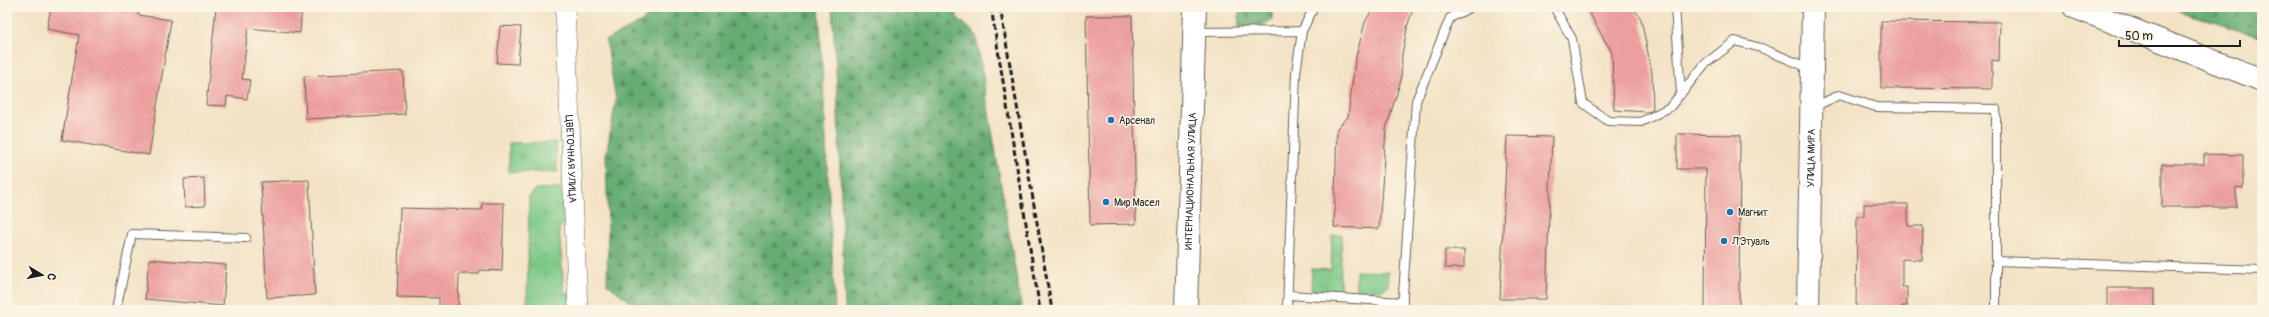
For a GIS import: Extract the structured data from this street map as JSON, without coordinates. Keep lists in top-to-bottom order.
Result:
{
  "streets": {
    "main road": ["УЛИЦА МИРА", "ИНТЕРНАЦИОНАЛЬНАЯ УЛИЦА"],
    "street": ["ЦВЕТОЧНАЯ УЛИЦА"]
  },
  "places": [
    "Арсенал",
    "Мир Масел",
    "Магнит",
    "Л'Этуаль"
  ],
  "scale_bar": "50 m",
  "north": "right"
}
